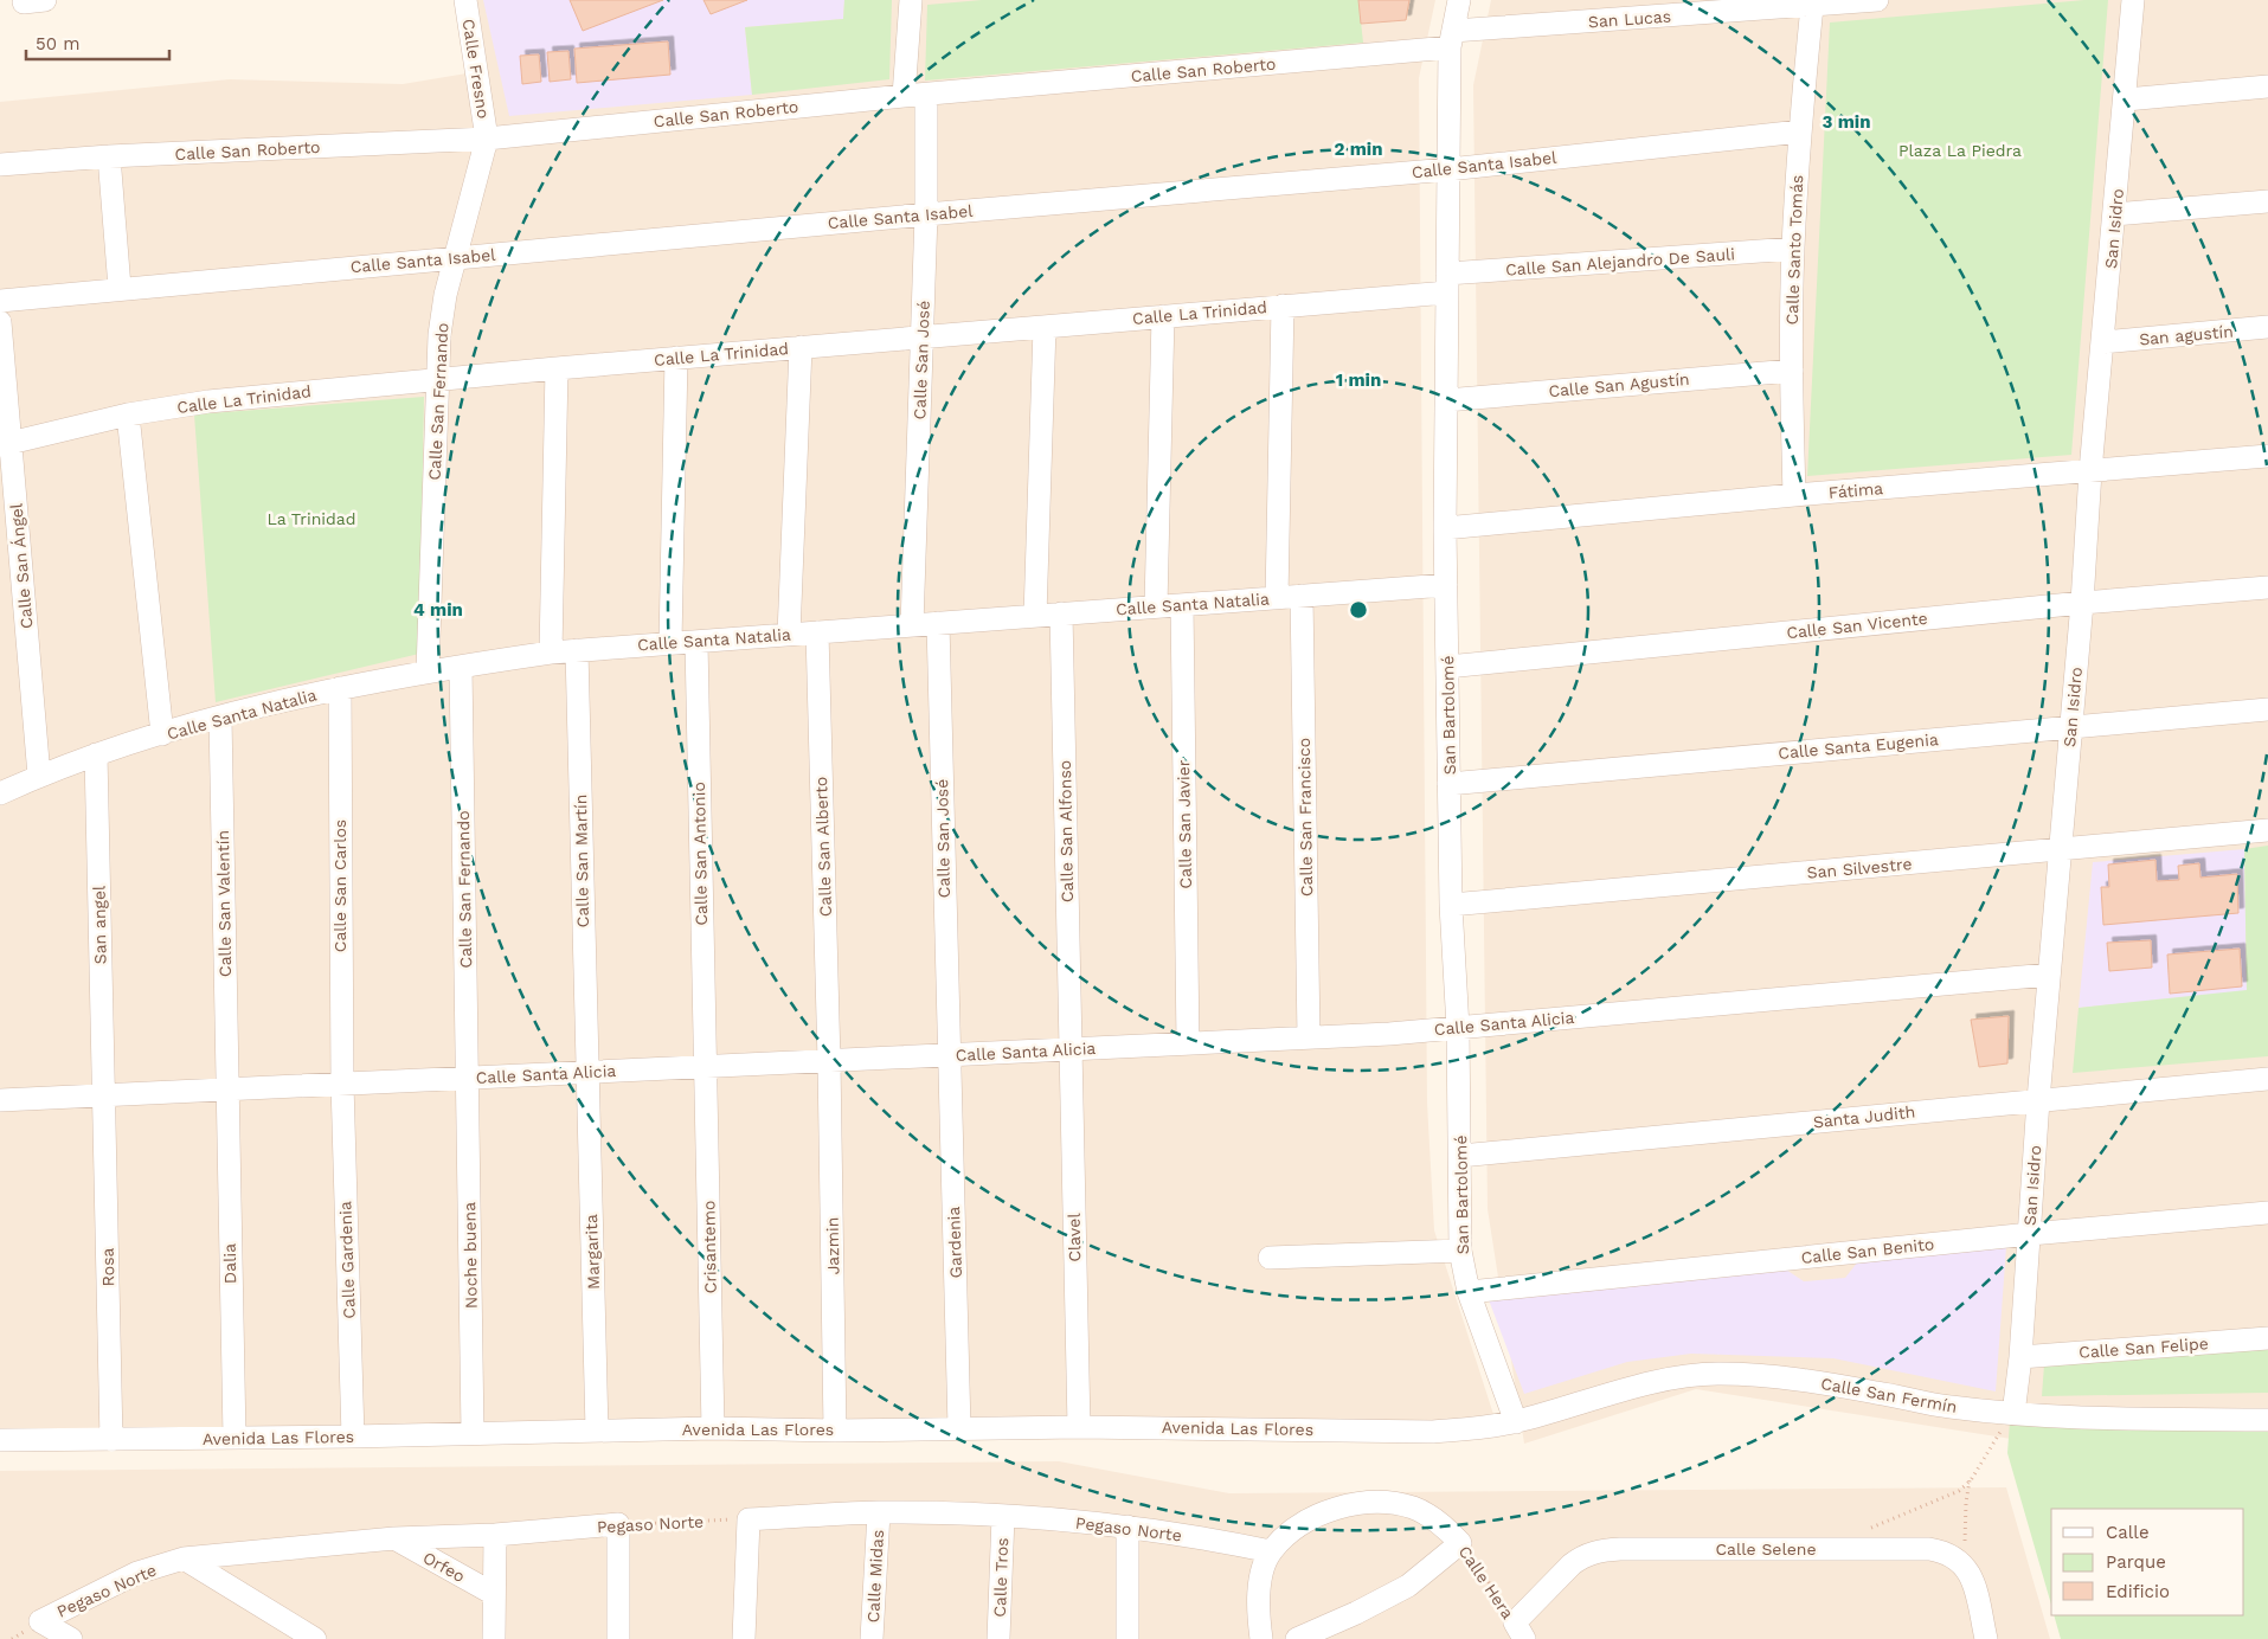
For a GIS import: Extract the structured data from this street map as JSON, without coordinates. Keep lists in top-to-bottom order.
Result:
{
  "streets": {
    "street": [
      "San Lucas",
      "Calle Fresno",
      "Calle San Roberto",
      "Calle Santa Isabel",
      "San Isidro",
      "Calle Santo Tomás",
      "Calle San Alejandro De Sauli",
      "Calle La Trinidad",
      "San agustín",
      "Calle San José",
      "Calle San Agustín",
      "Calle San Fernando",
      "Fátima",
      "Calle San Ángel",
      "Calle Santa Natalia",
      "Calle San Vicente",
      "San Bartolomé",
      "Calle Santa Eugenia",
      "Calle San Francisco",
      "Calle San Javier",
      "Calle San Alfonso",
      "Calle San Alberto",
      "Calle San Antonio",
      "Calle San Martín",
      "San Silvestre",
      "Calle San Carlos",
      "Calle San Valentín",
      "San angel",
      "Calle Santa Alicia",
      "Santa Judith",
      "Clavel",
      "Gardenia",
      "Jazmin",
      "Crisantemo",
      "Calle San Benito",
      "Margarita",
      "Noche buena",
      "Calle Gardenia",
      "Dalia",
      "Rosa",
      "Calle San Felipe",
      "Calle San Fermín",
      "Avenida Las Flores",
      "Pegaso Norte",
      "Calle Selene",
      "Orfeo",
      "Calle Midas",
      "Calle Tros",
      "Calle Hera"
    ]
  },
  "crossings": [
    ["San Lucas", "Calle San Roberto"],
    ["San Lucas", "Calle Santo Tomás"],
    ["San Lucas", "San Bartolomé"],
    ["Calle Fresno", "Calle San Roberto"],
    ["Calle Fresno", "Calle San Fernando"],
    ["Calle San Roberto", "Calle San José"],
    ["Calle San Roberto", "Calle San Fernando"],
    ["Calle San Roberto", "San Bartolomé"],
    ["Calle Santa Isabel", "Calle Santo Tomás"],
    ["Calle Santa Isabel", "Calle San José"],
    ["Calle Santa Isabel", "Calle San Fernando"],
    ["Calle Santa Isabel", "San Bartolomé"],
    ["San Isidro", "San agustín"],
    ["San Isidro", "Fátima"],
    ["San Isidro", "Calle San Vicente"],
    ["San Isidro", "Calle Santa Eugenia"],
    ["San Isidro", "San Silvestre"],
    ["San Isidro", "Calle Santa Alicia"],
    ["San Isidro", "Santa Judith"],
    ["San Isidro", "Calle San Benito"],
    ["San Isidro", "Calle San Felipe"],
    ["San Isidro", "Calle San Fermín"],
    ["Calle Santo Tomás", "Calle San Alejandro De Sauli"],
    ["Calle Santo Tomás", "Calle San Agustín"],
    ["Calle Santo Tomás", "Fátima"],
    ["Calle San Alejandro De Sauli", "Calle La Trinidad"],
    ["Calle San Alejandro De Sauli", "San Bartolomé"],
    ["Calle La Trinidad", "Calle San José"],
    ["Calle La Trinidad", "Calle San Fernando"],
    ["Calle La Trinidad", "Calle San Ángel"],
    ["Calle La Trinidad", "San Bartolomé"],
    ["Calle San José", "Calle Santa Natalia"],
    ["Calle San José", "Calle Santa Alicia"],
    ["Calle San José", "Gardenia"],
    ["Calle San Agustín", "San Bartolomé"],
    ["Calle San Fernando", "Calle Santa Natalia"],
    ["Calle San Fernando", "Calle Santa Alicia"],
    ["Calle San Fernando", "Noche buena"],
    ["Fátima", "San Bartolomé"],
    ["Calle San Ángel", "Calle Santa Natalia"],
    ["Calle Santa Natalia", "San Bartolomé"],
    ["Calle Santa Natalia", "Calle San Francisco"],
    ["Calle Santa Natalia", "Calle San Javier"],
    ["Calle Santa Natalia", "Calle San Alfonso"],
    ["Calle Santa Natalia", "Calle San Alberto"],
    ["Calle Santa Natalia", "Calle San Antonio"],
    ["Calle Santa Natalia", "Calle San Martín"],
    ["Calle Santa Natalia", "Calle San Carlos"],
    ["Calle Santa Natalia", "Calle San Valentín"],
    ["Calle Santa Natalia", "San angel"],
    ["Calle San Vicente", "San Bartolomé"],
    ["San Bartolomé", "Calle Santa Eugenia"],
    ["San Bartolomé", "San Silvestre"],
    ["San Bartolomé", "Calle Santa Alicia"],
    ["San Bartolomé", "Santa Judith"],
    ["San Bartolomé", "Calle San Benito"],
    ["San Bartolomé", "Calle San Fermín"],
    ["San Bartolomé", "Avenida Las Flores"],
    ["Calle San Francisco", "Calle Santa Alicia"],
    ["Calle San Javier", "Calle Santa Alicia"],
    ["Calle San Alfonso", "Calle Santa Alicia"],
    ["Calle San Alfonso", "Clavel"],
    ["Calle San Alberto", "Calle Santa Alicia"],
    ["Calle San Alberto", "Jazmin"],
    ["Calle San Antonio", "Calle Santa Alicia"],
    ["Calle San Antonio", "Crisantemo"],
    ["Calle San Martín", "Calle Santa Alicia"],
    ["Calle San Martín", "Margarita"],
    ["Calle San Carlos", "Calle Santa Alicia"],
    ["Calle San Carlos", "Calle Gardenia"],
    ["Calle San Valentín", "Calle Santa Alicia"],
    ["Calle San Valentín", "Dalia"],
    ["San angel", "Calle Santa Alicia"],
    ["San angel", "Rosa"],
    ["Calle Santa Alicia", "Clavel"],
    ["Calle Santa Alicia", "Gardenia"],
    ["Calle Santa Alicia", "Jazmin"],
    ["Calle Santa Alicia", "Crisantemo"],
    ["Calle Santa Alicia", "Margarita"],
    ["Calle Santa Alicia", "Noche buena"],
    ["Calle Santa Alicia", "Calle Gardenia"],
    ["Calle Santa Alicia", "Dalia"],
    ["Calle Santa Alicia", "Rosa"],
    ["Clavel", "Avenida Las Flores"],
    ["Gardenia", "Avenida Las Flores"],
    ["Jazmin", "Avenida Las Flores"],
    ["Crisantemo", "Avenida Las Flores"],
    ["Margarita", "Avenida Las Flores"],
    ["Noche buena", "Avenida Las Flores"],
    ["Calle Gardenia", "Avenida Las Flores"],
    ["Dalia", "Avenida Las Flores"],
    ["Rosa", "Avenida Las Flores"],
    ["Calle San Fermín", "Avenida Las Flores"],
    ["Pegaso Norte", "Orfeo"],
    ["Pegaso Norte", "Calle Midas"],
    ["Pegaso Norte", "Calle Tros"],
    ["Pegaso Norte", "Calle Hera"],
    ["Calle Selene", "Calle Hera"]
  ],
  "parks": ["Plaza La Piedra", "La Trinidad"],
  "legend": ["Calle", "Parque", "Edificio"],
  "scale_bar": "50 m",
  "rings": [
    "3 min",
    "2 min",
    "1 min",
    "4 min"
  ]
}
